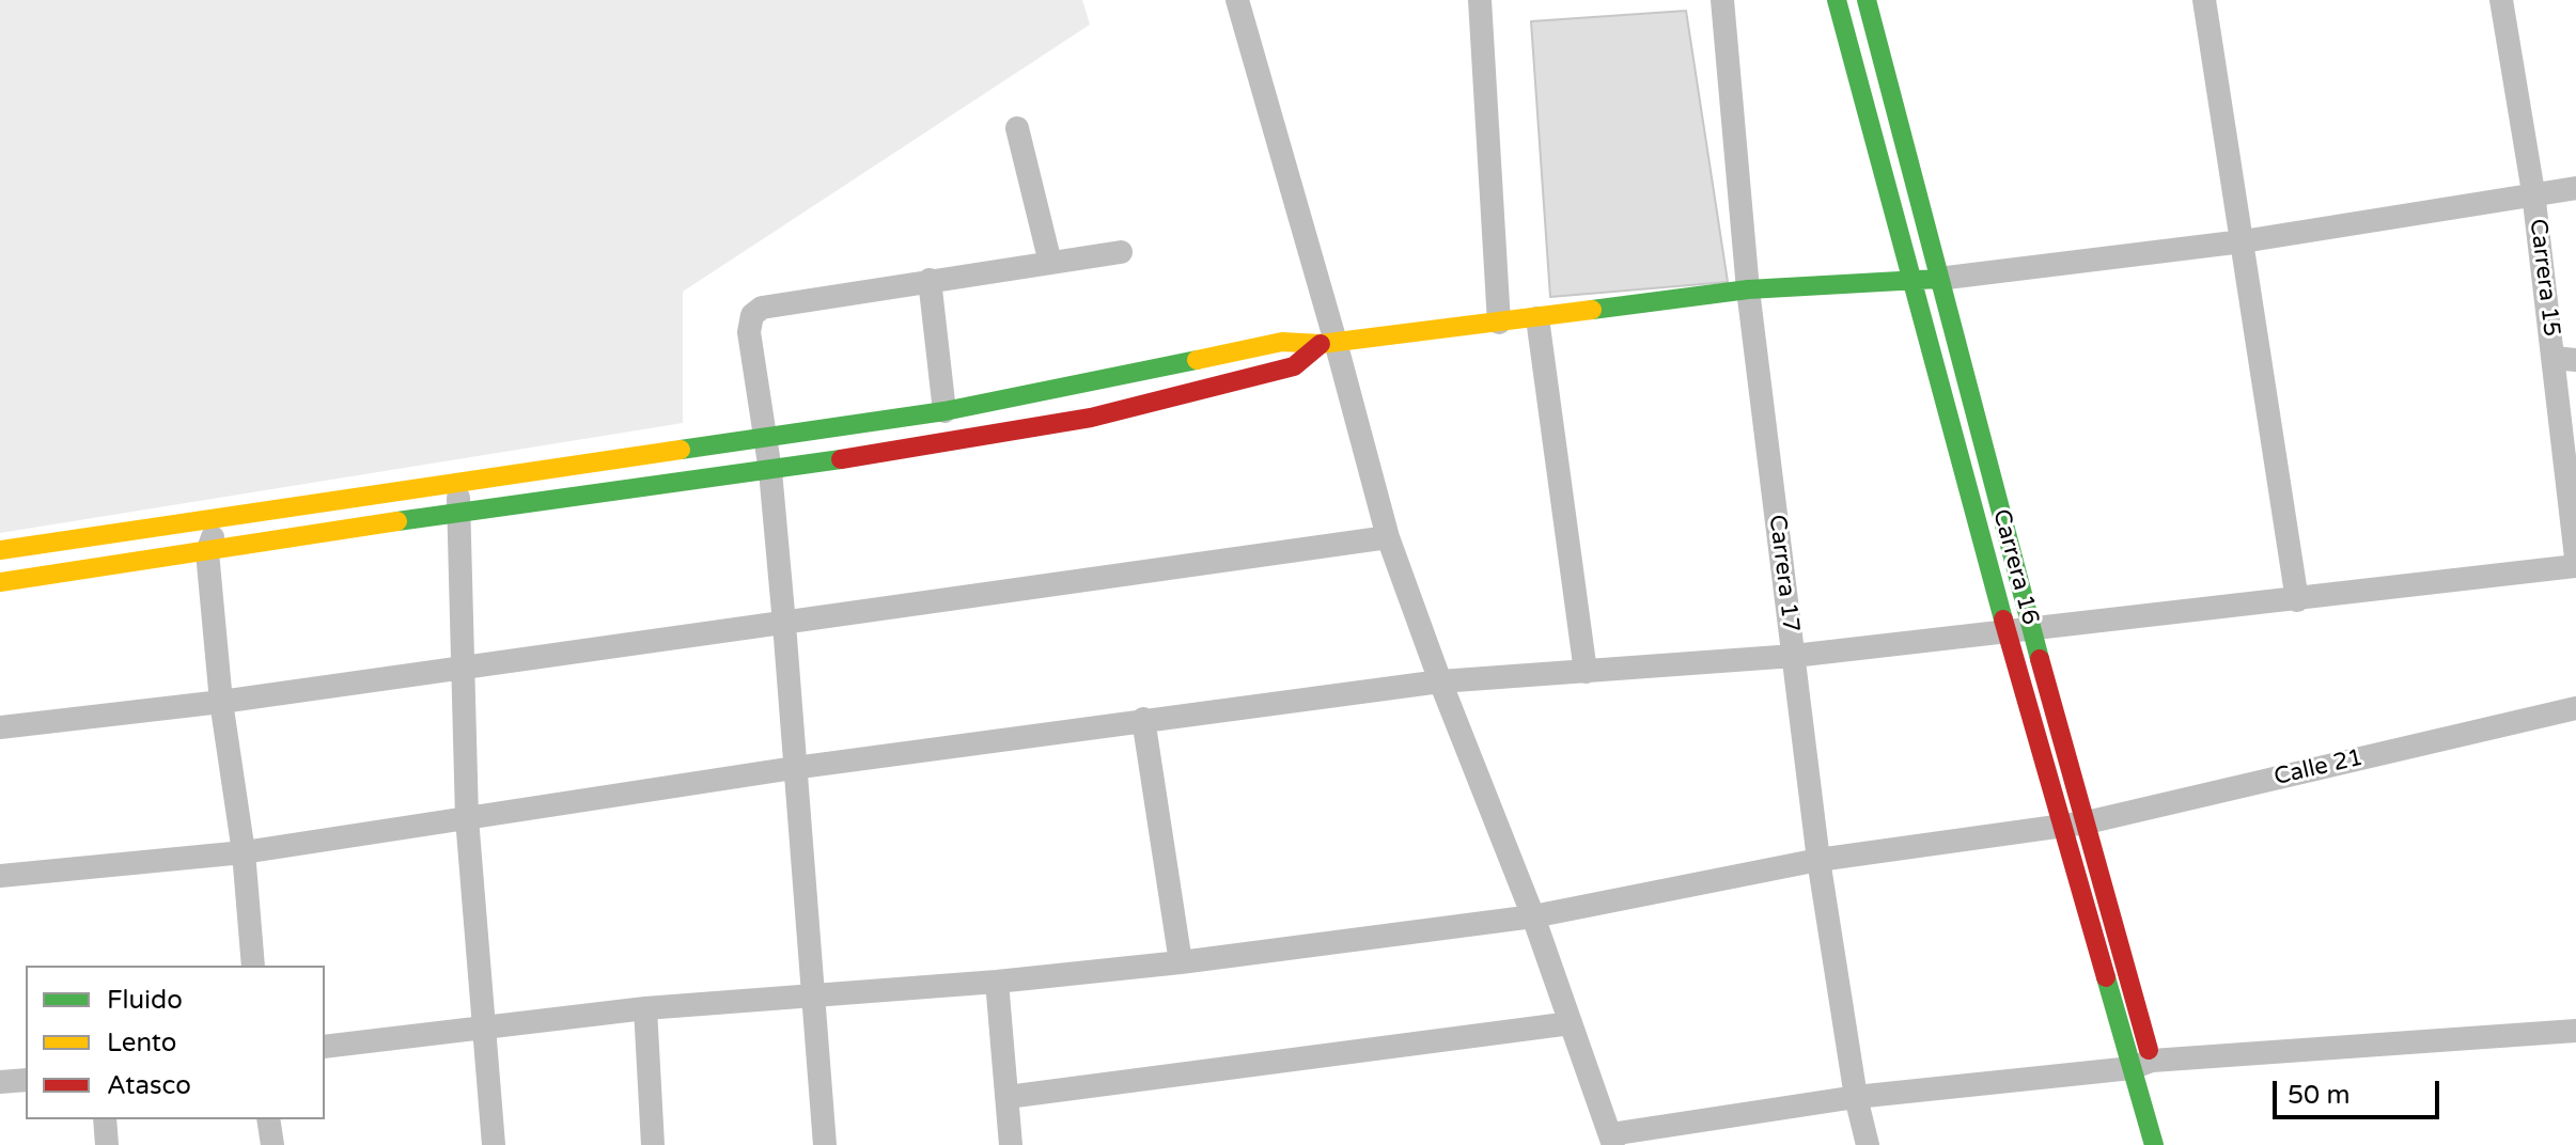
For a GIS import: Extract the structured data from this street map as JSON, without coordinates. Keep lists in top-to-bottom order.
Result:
{
  "streets": {
    "street": [
      "Carrera 15",
      "Carrera 16",
      "Carrera 17",
      "Calle 21"
    ]
  },
  "crossings": [
    ["Carrera 16", "Calle 21"],
    ["Carrera 17", "Calle 21"]
  ],
  "legend": ["Fluido", "Lento", "Atasco"],
  "scale_bar": "50 m"
}
